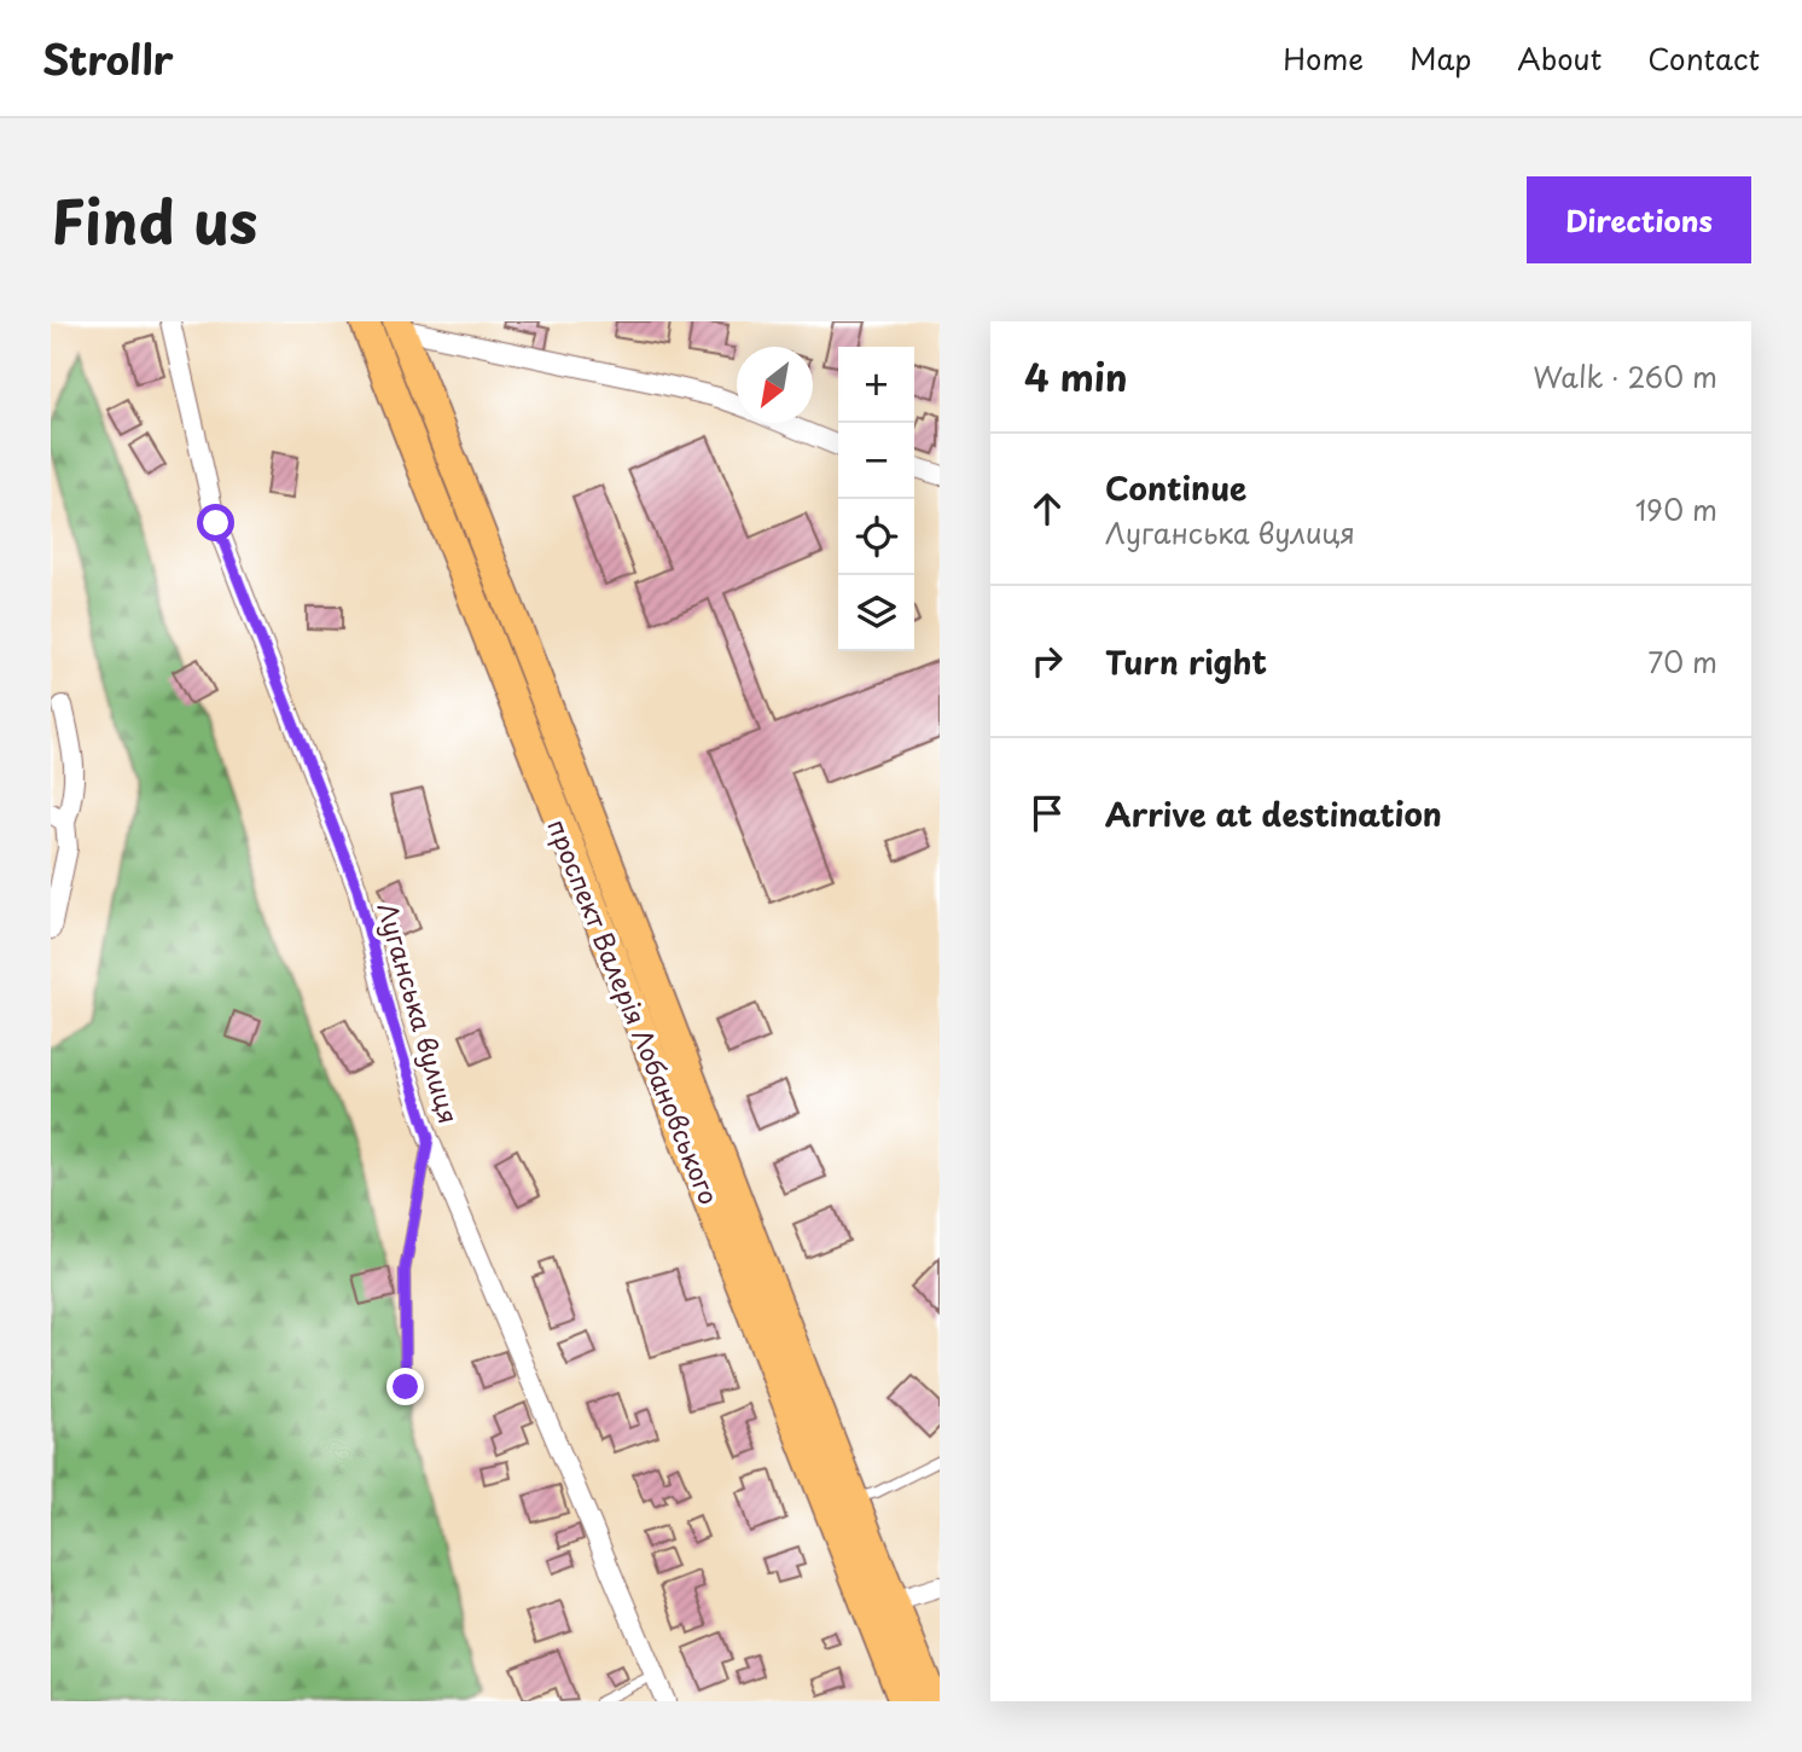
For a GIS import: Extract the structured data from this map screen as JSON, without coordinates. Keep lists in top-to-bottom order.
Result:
{
  "streets": {
    "main road": ["проспект Валерія Лобановського"],
    "street": ["Луганська вулиця"]
  },
  "north": "bottom left",
  "page": {
    "header": "Strollr",
    "nav": [
      "Home",
      "Map",
      "About",
      "Contact"
    ],
    "title": "Find us",
    "buttons": "Directions",
    "heading": ["4 min", "Walk · 260 m"],
    "map_buttons": ["+", "−"],
    "list": [
      ["Continue", "Луганська вулиця", "190 m"],
      ["Turn right", "70 m"],
      "Arrive at destination"
    ]
  }
}
